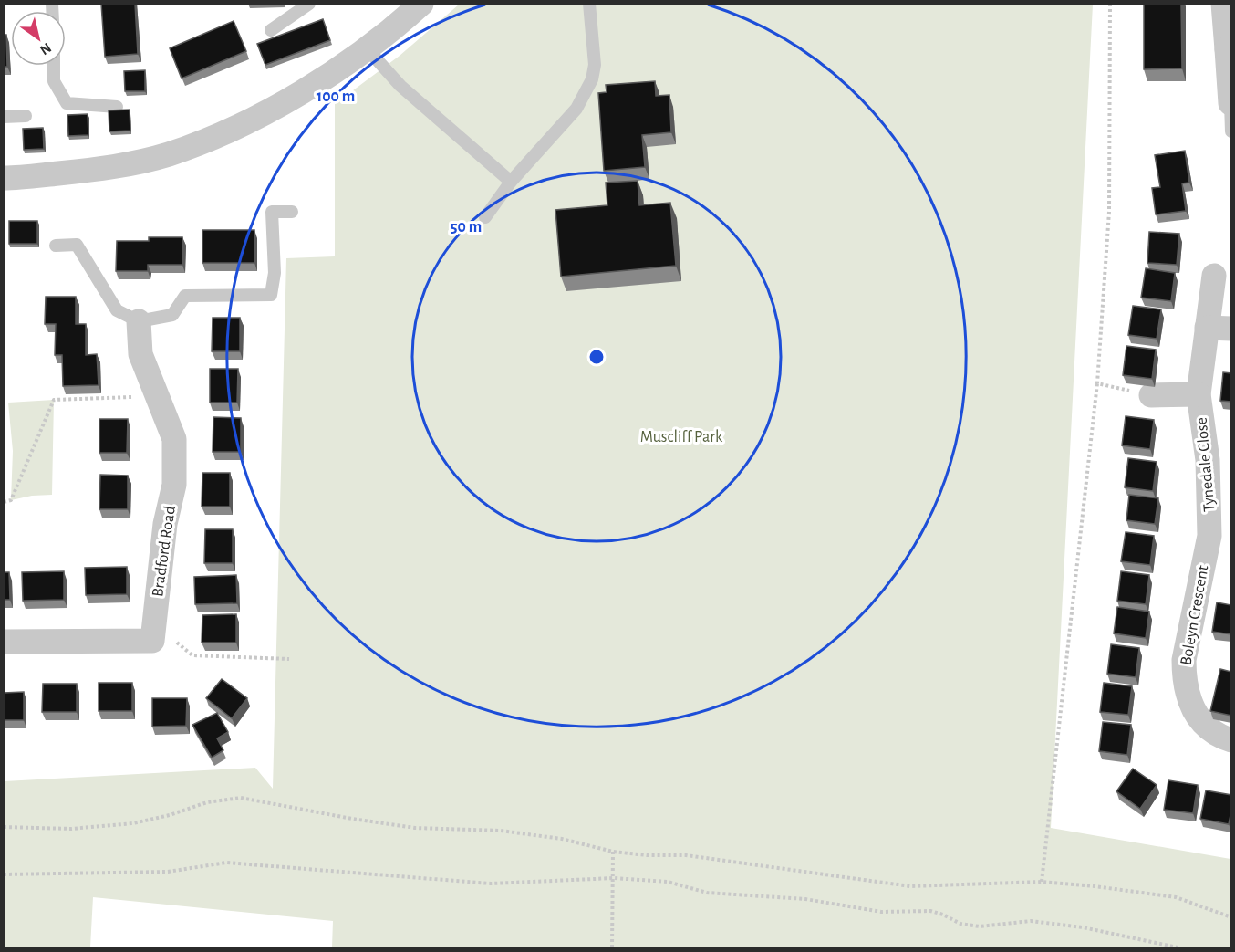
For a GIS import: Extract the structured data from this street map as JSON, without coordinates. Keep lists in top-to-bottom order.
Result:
{
  "streets": {
    "street": ["Tynedale Close", "Bradford Road", "Boleyn Crescent"]
  },
  "crossings": [
    ["Tynedale Close", "Boleyn Crescent"]
  ],
  "parks": ["Muscliff Park"],
  "north": "bottom right",
  "rings": ["100 m", "50 m"]
}
